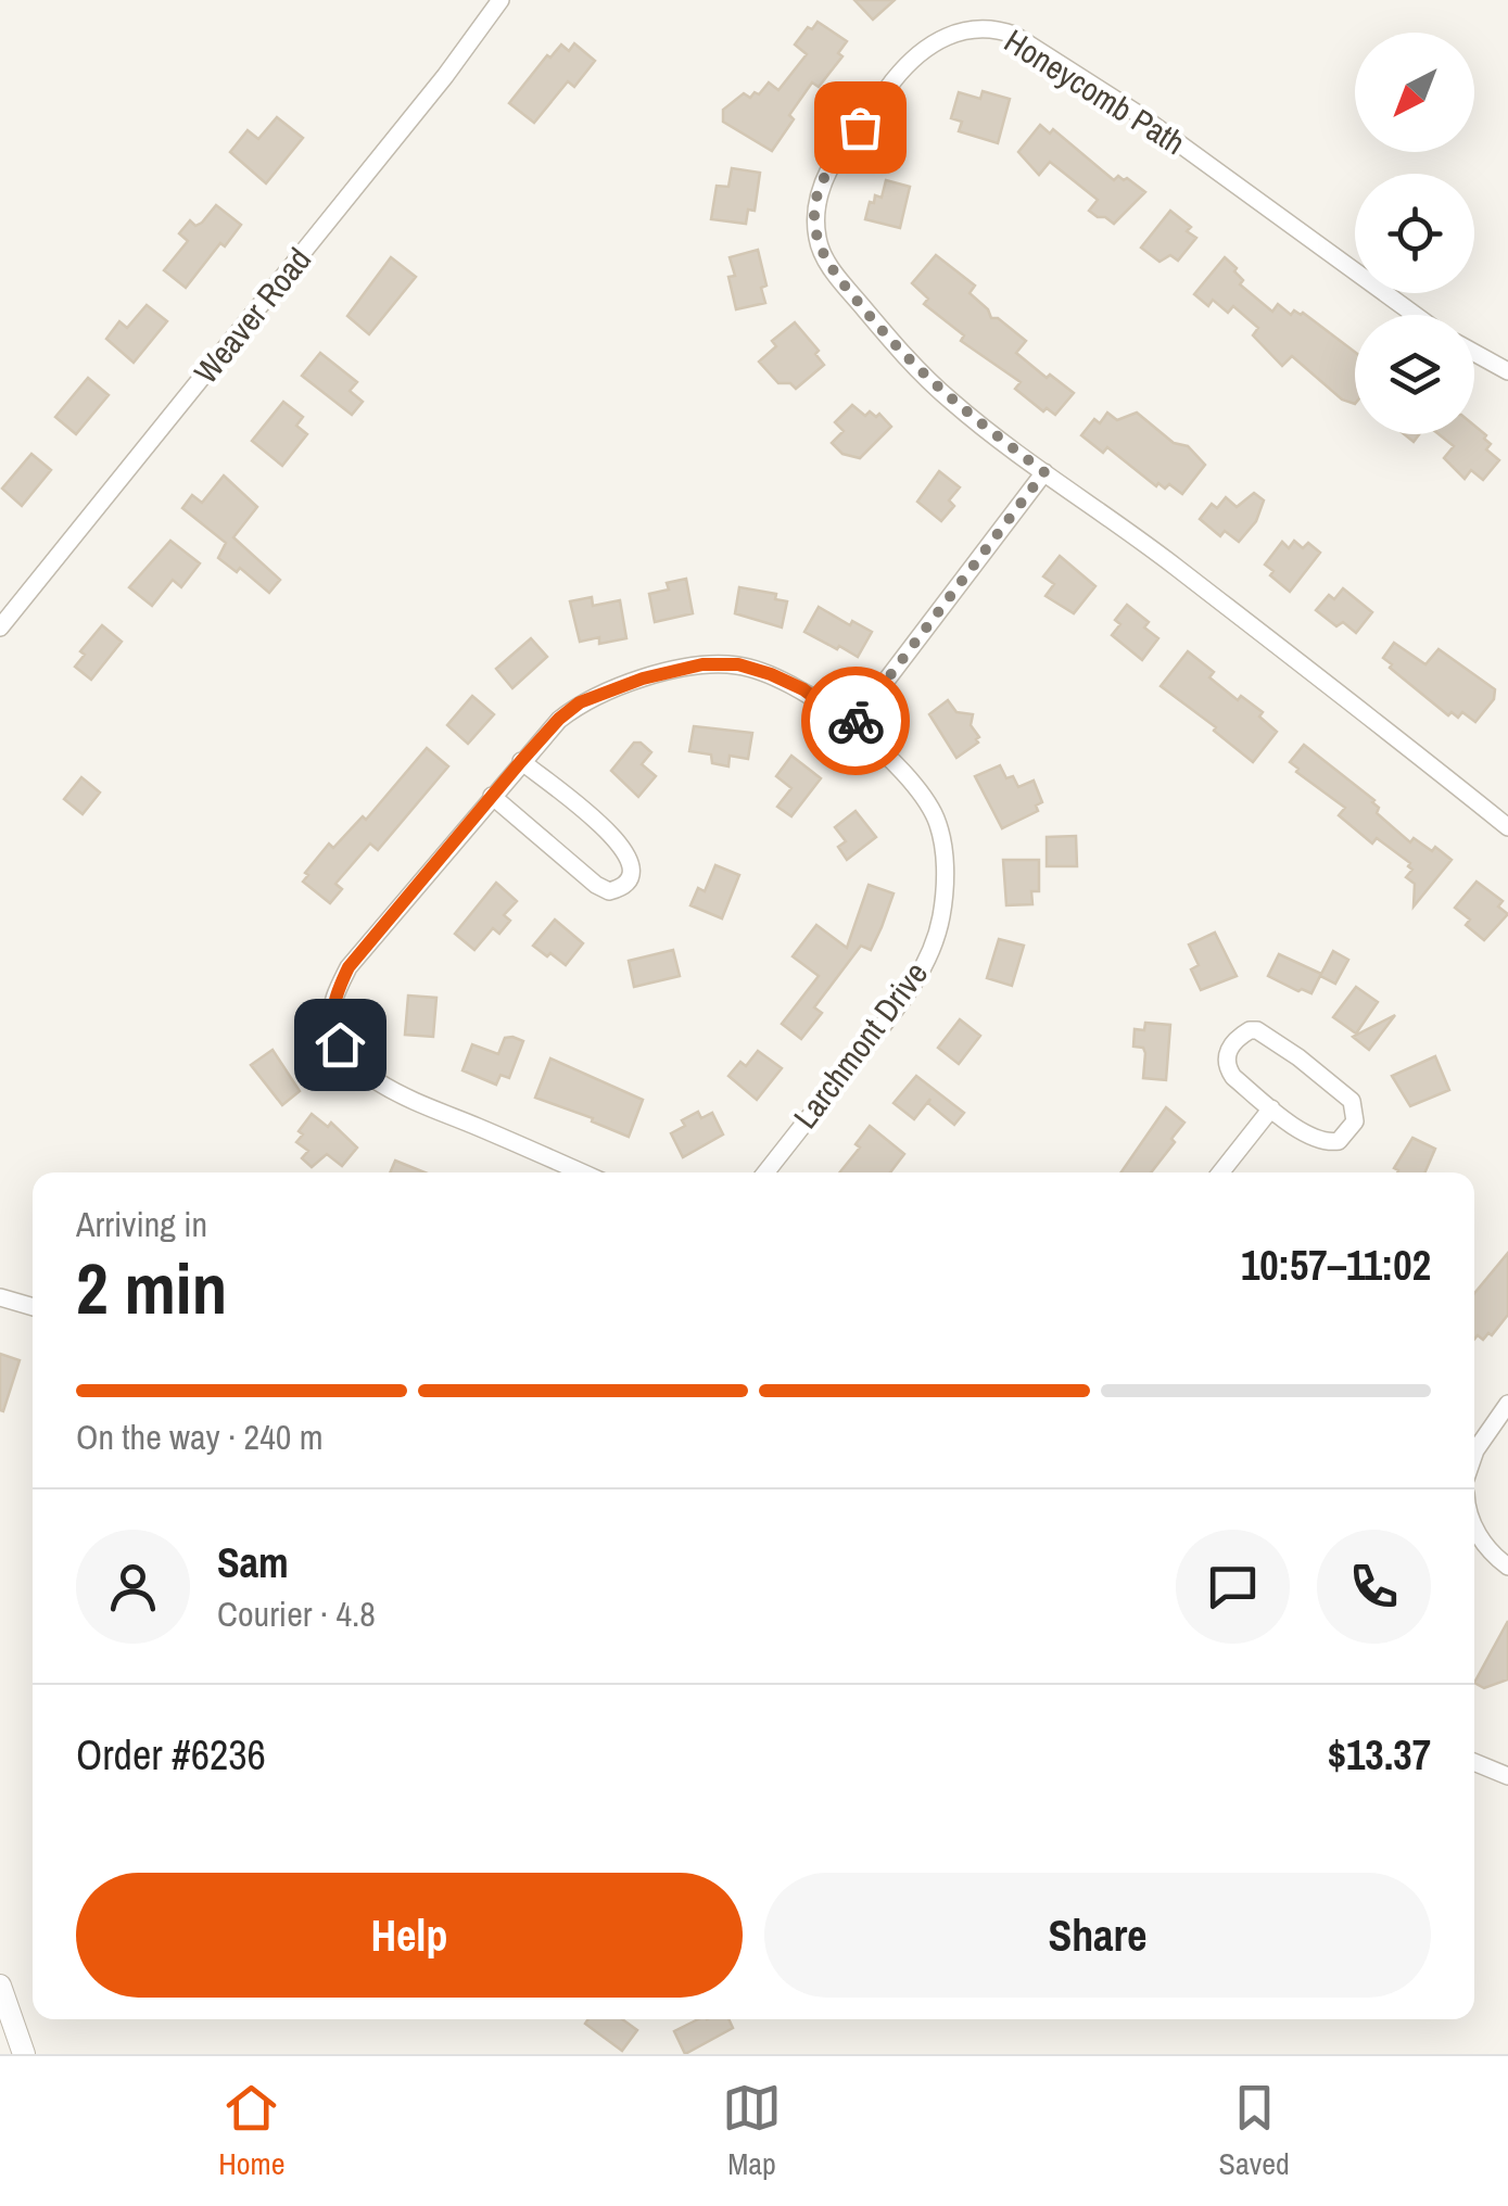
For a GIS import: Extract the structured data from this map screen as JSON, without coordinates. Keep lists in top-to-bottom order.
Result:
{
  "streets": {
    "street": ["Honeycomb Path", "Weaver Road", "Larchmont Drive"]
  },
  "north": "bottom left",
  "page": {
    "heading": ["2 min", "Arriving in", "10:57–11:02"],
    "panel": [
      "Sam",
      "Courier · 4.8",
      "Order #6236",
      "$13.37"
    ],
    "bar": "On the way · 240 m",
    "buttons": ["Help", "Share"],
    "tabs": ["Home", "Map", "Saved"]
  }
}
